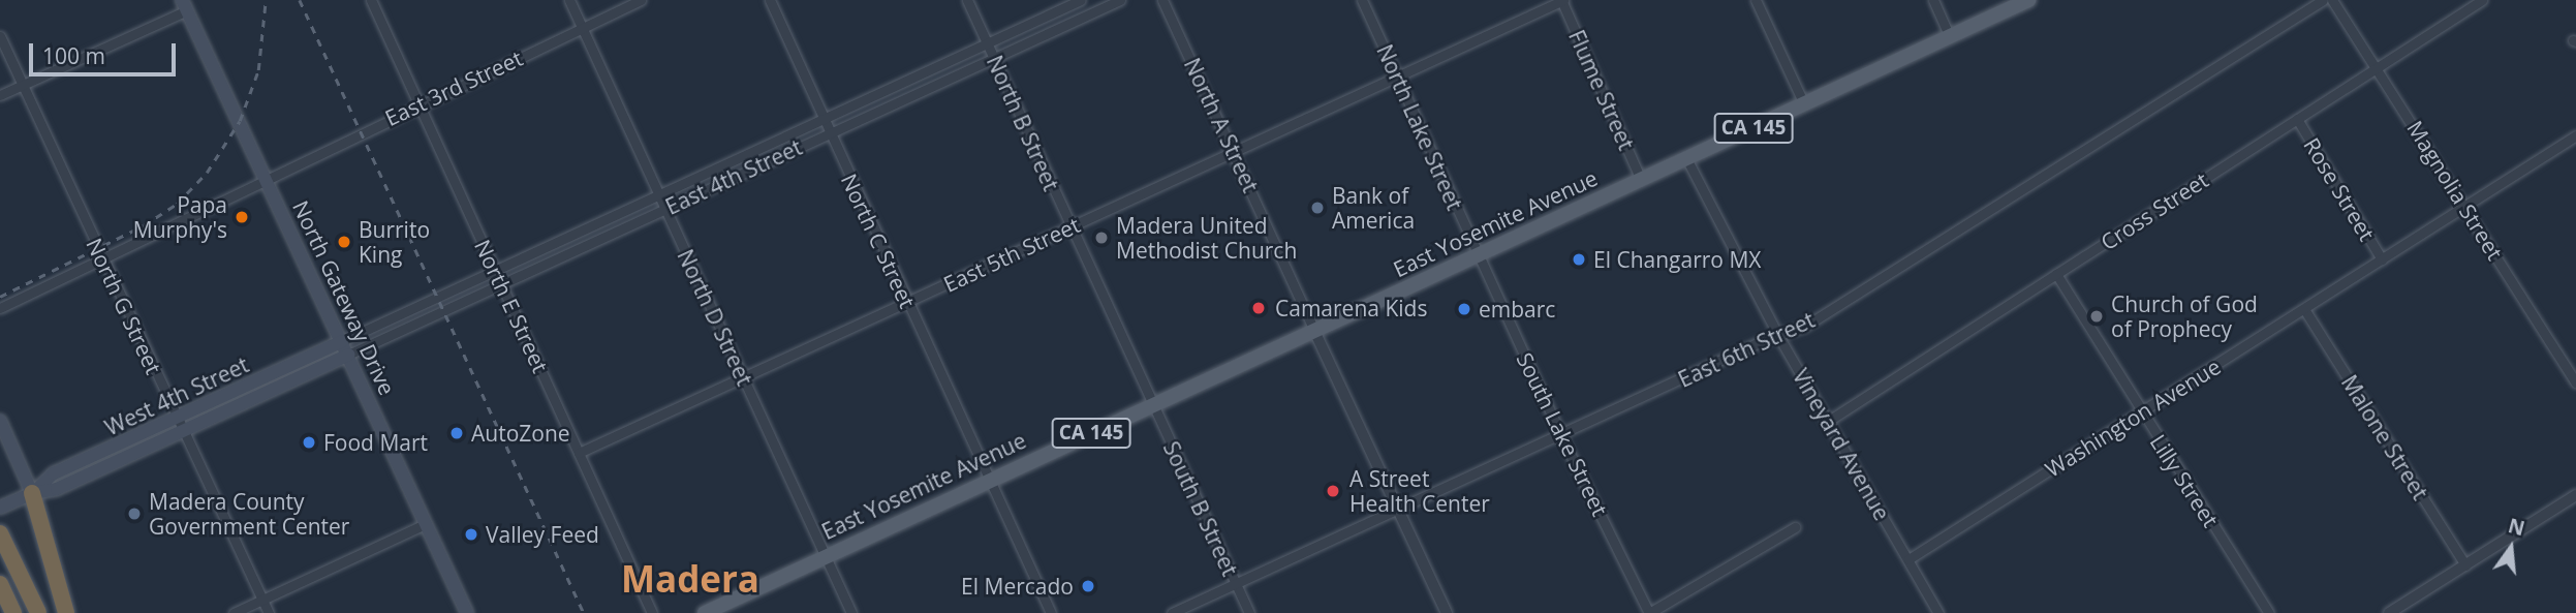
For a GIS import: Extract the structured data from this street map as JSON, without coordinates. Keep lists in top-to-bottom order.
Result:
{
  "streets": {
    "main road": [
      "CA 145",
      "East Yosemite Avenue",
      "North Gateway Drive",
      "West 4th Street"
    ],
    "street": [
      "East 3rd Street",
      "Flume Street",
      "North B Street",
      "North A Street",
      "North Lake Street",
      "East 4th Street",
      "Rose Street",
      "Magnolia Street",
      "Cross Street",
      "North C Street",
      "East 5th Street",
      "North G Street",
      "North E Street",
      "North D Street",
      "East 6th Street",
      "Washington Avenue",
      "South Lake Street",
      "Malone Street",
      "Vineyard Avenue",
      "Lilly Street",
      "South B Street"
    ]
  },
  "crossings": [
    ["East 3rd Street", "North Gateway Drive"],
    ["East 3rd Street", "North G Street"],
    ["East 3rd Street", "North E Street"],
    ["East 3rd Street", "North D Street"],
    ["Flume Street", "East Yosemite Avenue"],
    ["Flume Street", "East 5th Street"],
    ["North B Street", "East 4th Street"],
    ["North B Street", "East Yosemite Avenue"],
    ["North B Street", "East 5th Street"],
    ["North B Street", "South B Street"],
    ["North A Street", "East Yosemite Avenue"],
    ["North A Street", "East 5th Street"],
    ["North Lake Street", "East Yosemite Avenue"],
    ["North Lake Street", "East 5th Street"],
    ["North Lake Street", "South Lake Street"],
    ["East 4th Street", "North C Street"],
    ["East 4th Street", "North Gateway Drive"],
    ["East 4th Street", "North E Street"],
    ["East 4th Street", "North D Street"],
    ["East 4th Street", "West 4th Street"],
    ["Rose Street", "Cross Street"],
    ["Rose Street", "Washington Avenue"],
    ["Magnolia Street", "Cross Street"],
    ["Magnolia Street", "Washington Avenue"],
    ["Cross Street", "Vineyard Avenue"],
    ["Cross Street", "Lilly Street"],
    ["East Yosemite Avenue", "North C Street"],
    ["East Yosemite Avenue", "North D Street"],
    ["East Yosemite Avenue", "South Lake Street"],
    ["East Yosemite Avenue", "Vineyard Avenue"],
    ["East Yosemite Avenue", "South B Street"],
    ["North C Street", "East 5th Street"],
    ["East 5th Street", "North E Street"],
    ["East 5th Street", "North D Street"],
    ["North Gateway Drive", "West 4th Street"],
    ["North G Street", "West 4th Street"],
    ["East 6th Street", "South Lake Street"],
    ["East 6th Street", "Vineyard Avenue"],
    ["East 6th Street", "South B Street"],
    ["Washington Avenue", "Malone Street"],
    ["Washington Avenue", "Vineyard Avenue"],
    ["Washington Avenue", "Lilly Street"]
  ],
  "districts": ["Madera"],
  "places": [
    "Bank of America",
    "Papa Murphy's",
    "Madera United Methodist Church",
    "Burrito King",
    "El Changarro MX",
    "Camarena Kids",
    "embarc",
    "Church of God of Prophecy",
    "AutoZone",
    "Food Mart",
    "A Street Health Center",
    "Madera County Government Center",
    "Valley Feed",
    "El Mercado"
  ],
  "scale_bar": "100 m",
  "north": "top"
}
